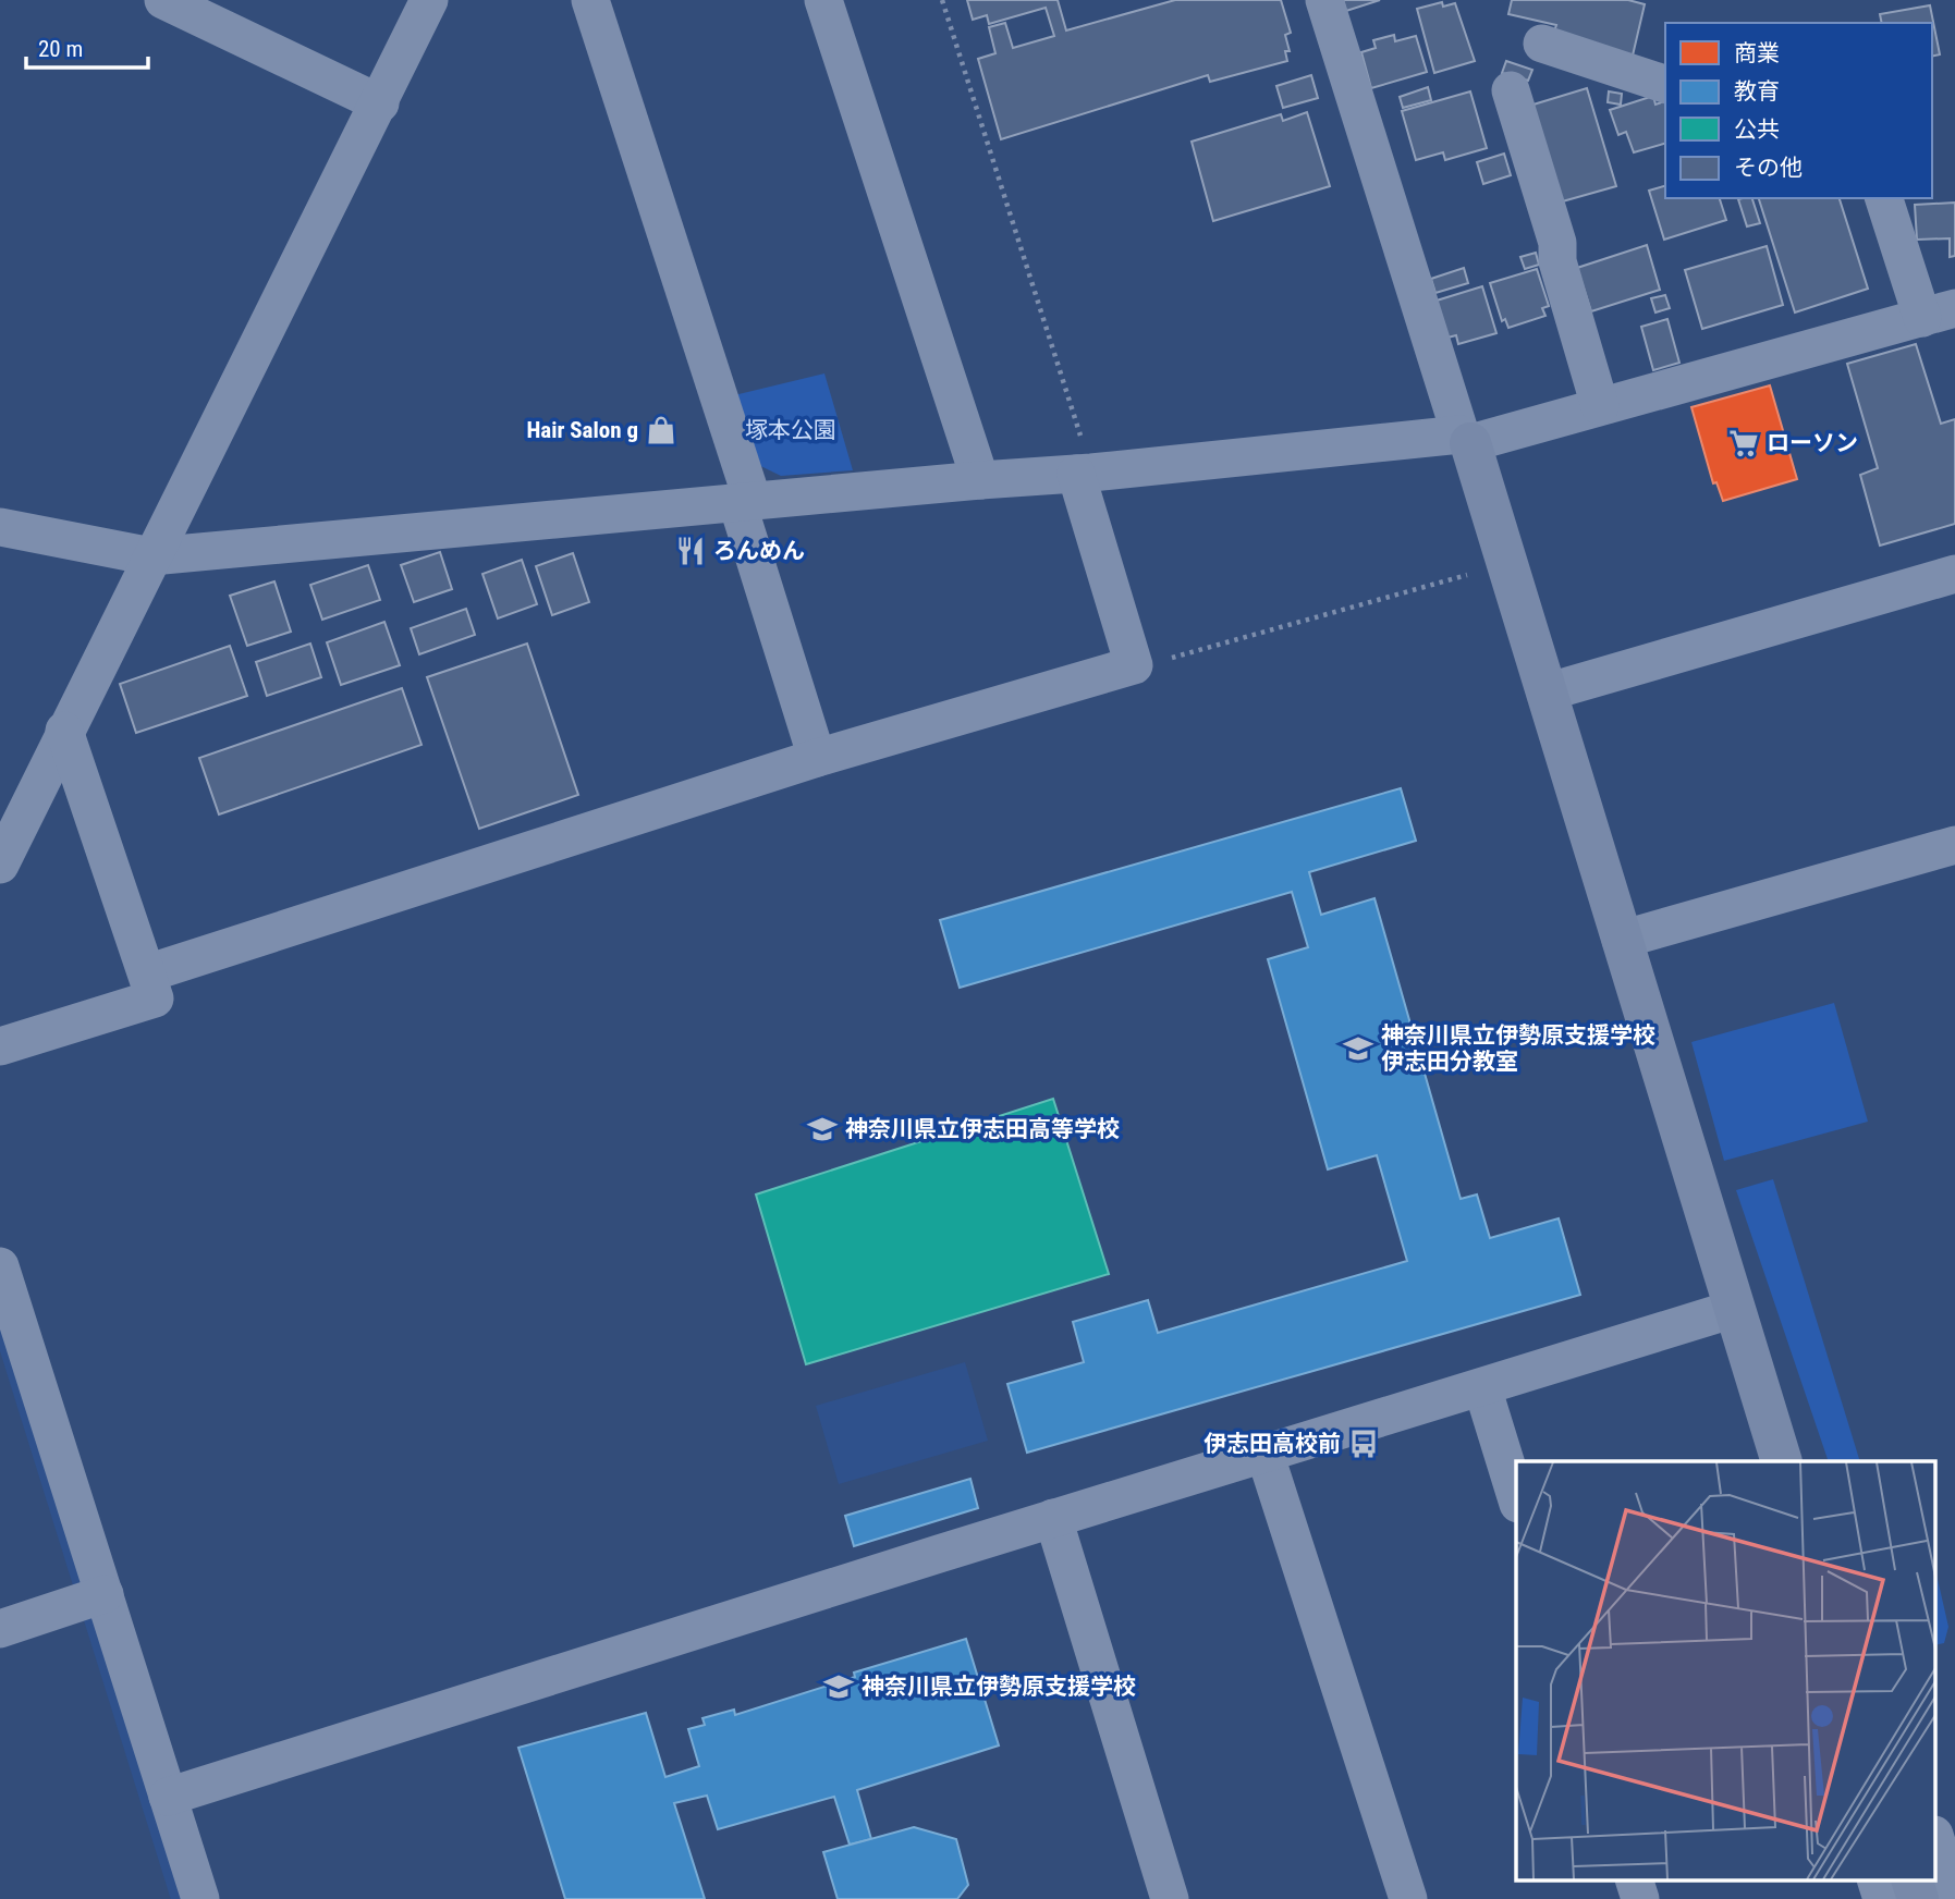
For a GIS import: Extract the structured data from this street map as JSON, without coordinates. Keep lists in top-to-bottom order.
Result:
{
  "parks": ["塚本公園"],
  "places": {
    "shop": ["Hair Salon g"],
    "supermarket": ["ローソン"],
    "restaurant": ["ろんめん"],
    "school or university": ["神奈川県立伊勢原支援学校 伊志田分教室", "神奈川県立伊志田高等学校", "神奈川県立伊勢原支援学校"],
    "bus stop": ["伊志田高校前"]
  },
  "legend": [
    "商業",
    "教育",
    "公共",
    "その他"
  ],
  "scale_bar": "20 m"
}
